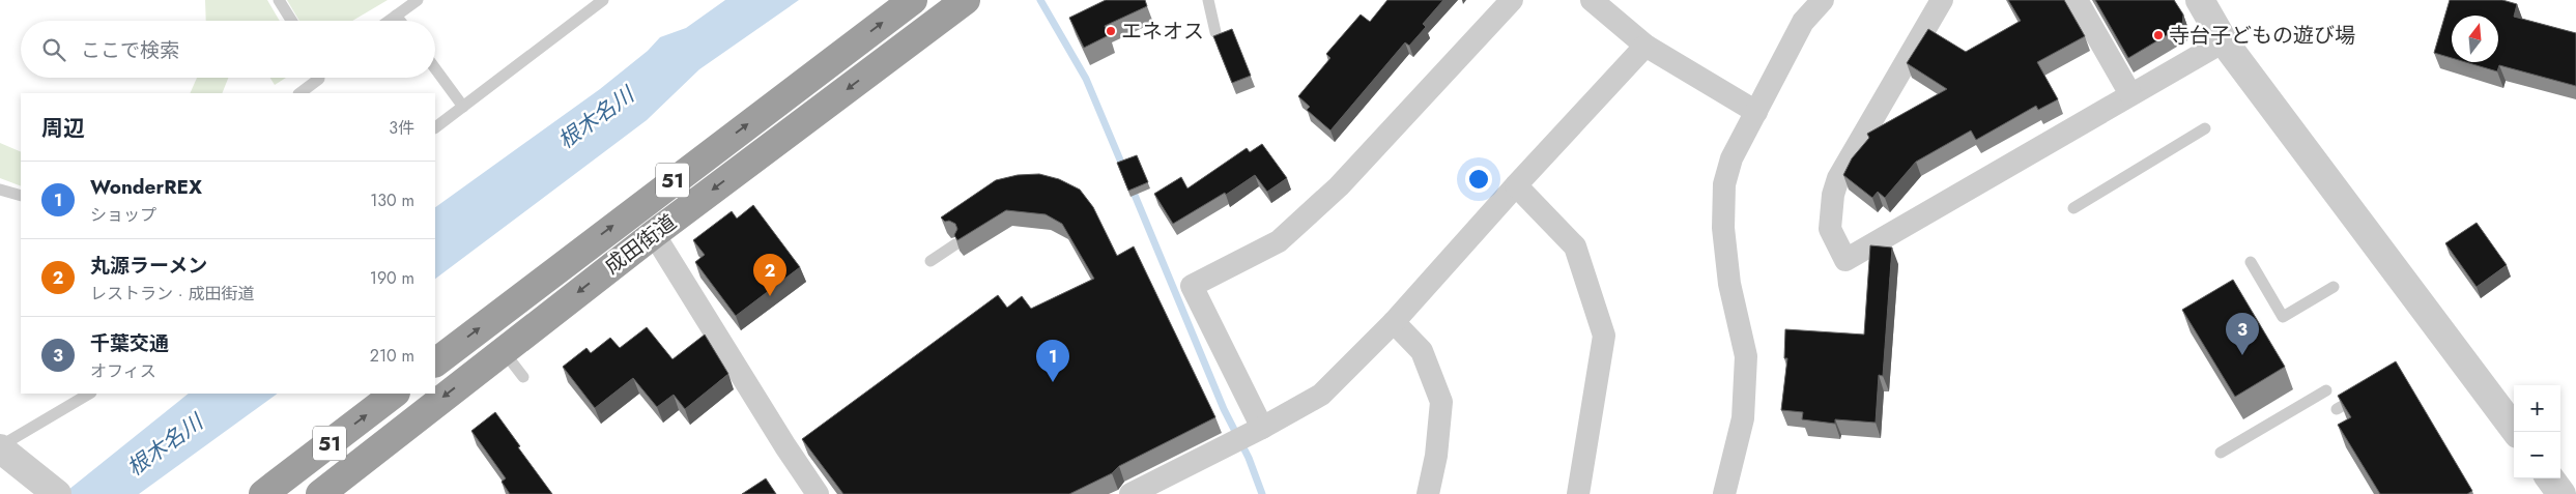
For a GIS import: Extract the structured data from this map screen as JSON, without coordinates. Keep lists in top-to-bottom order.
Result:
{
  "streets": {
    "highway": ["51", "成田街道"]
  },
  "water": ["根木名川"],
  "places": ["エネオス", "寺台子どもの遊び場"],
  "north": "top",
  "page": {
    "search": "ここで検索",
    "heading": ["周辺", "3件"],
    "list": [
      {
        "mark": "1",
        "name": "WonderREX",
        "note": "ショップ",
        "value": "130 m"
      },
      {
        "mark": "2",
        "name": "丸源ラーメン",
        "note": "レストラン · 成田街道",
        "value": "190 m"
      },
      {
        "mark": "3",
        "name": "千葉交通",
        "note": "オフィス",
        "value": "210 m"
      }
    ],
    "pins": ["2", "3", "1"],
    "map_buttons": ["+", "−"]
  }
}
